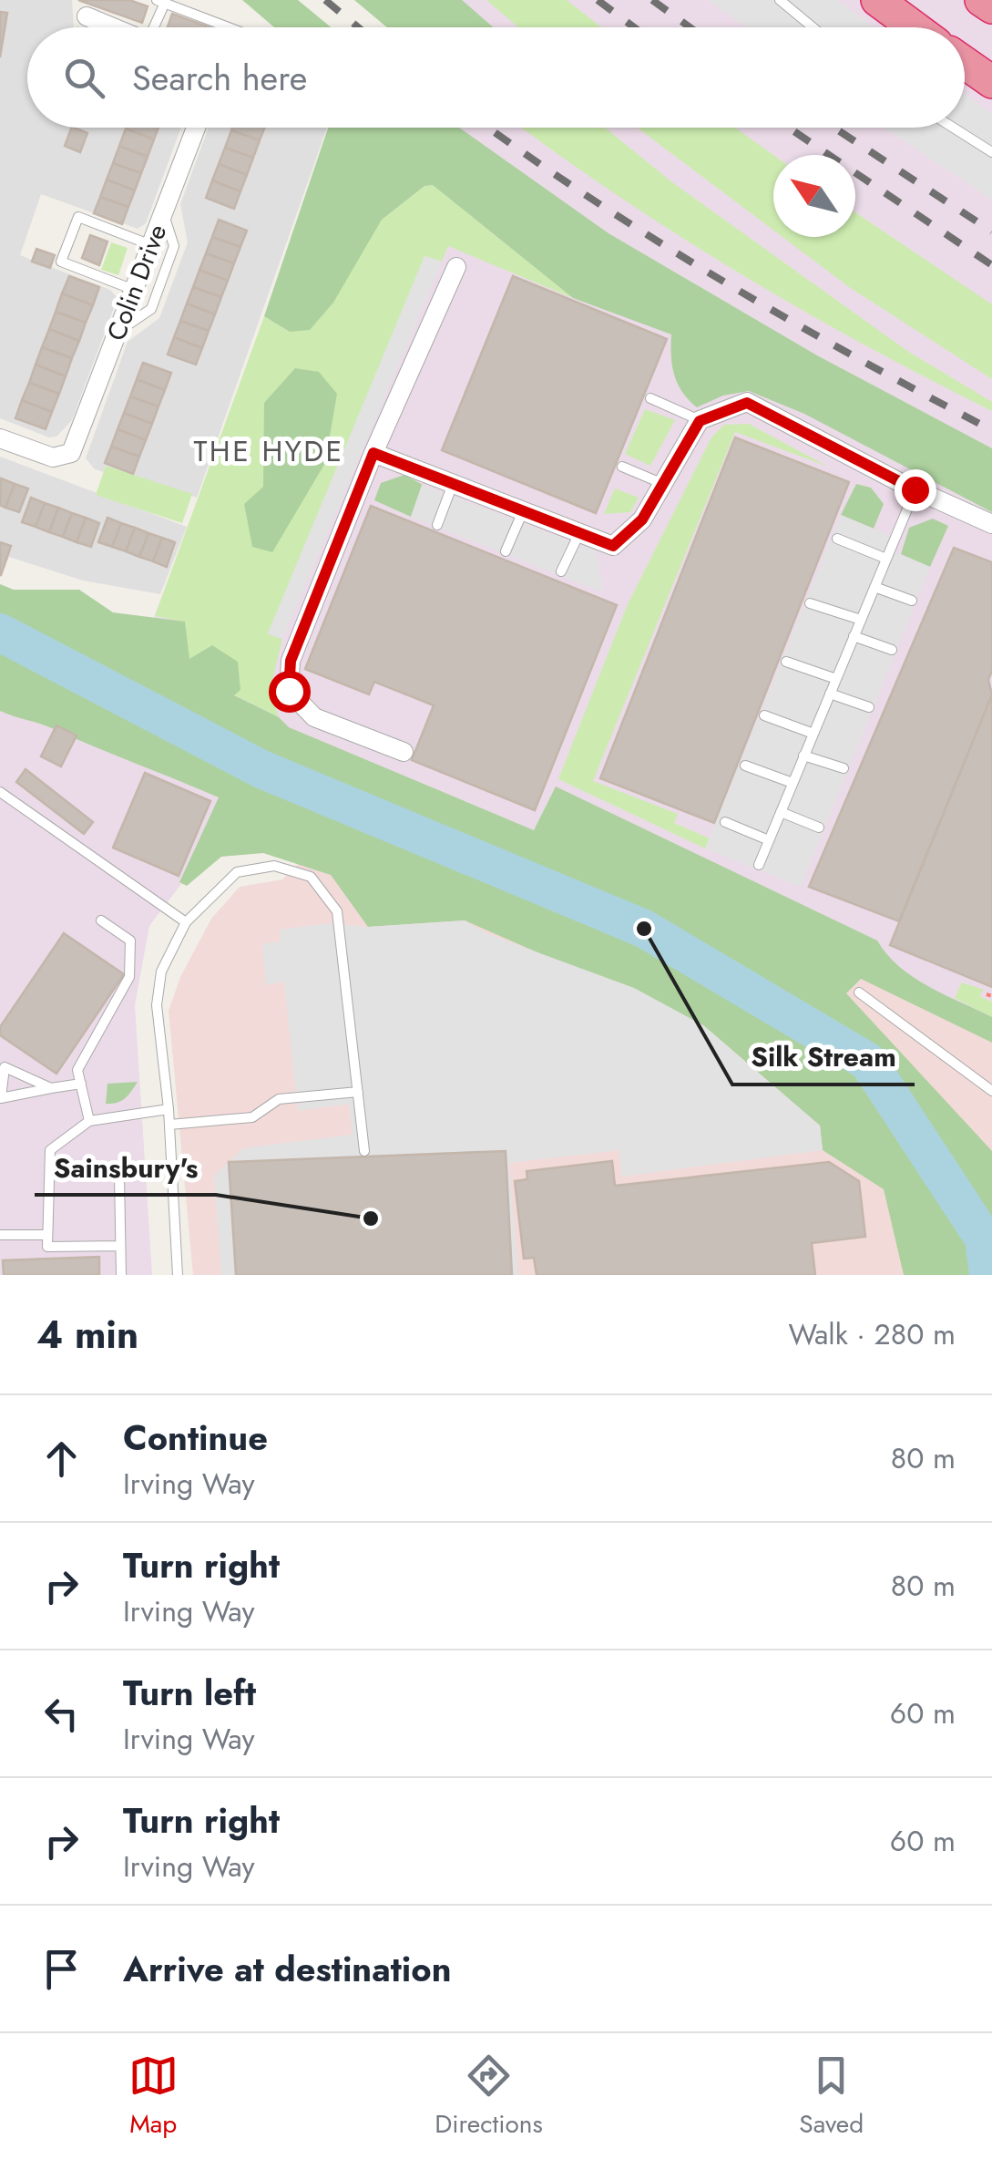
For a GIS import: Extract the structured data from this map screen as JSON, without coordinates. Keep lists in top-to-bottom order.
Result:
{
  "streets": {
    "street": ["Colin Drive"]
  },
  "districts": ["THE HYDE"],
  "places": ["Silk Stream", "Sainsbury's"],
  "north": "top left",
  "page": {
    "search": "Search here",
    "heading": ["4 min", "Walk · 280 m"],
    "list": [
      ["Continue", "Irving Way", "80 m"],
      ["Turn right", "Irving Way", "80 m"],
      ["Turn left", "Irving Way", "60 m"],
      ["Turn right", "Irving Way", "60 m"],
      "Arrive at destination"
    ],
    "nav": ["Map", "Directions", "Saved"]
  }
}
